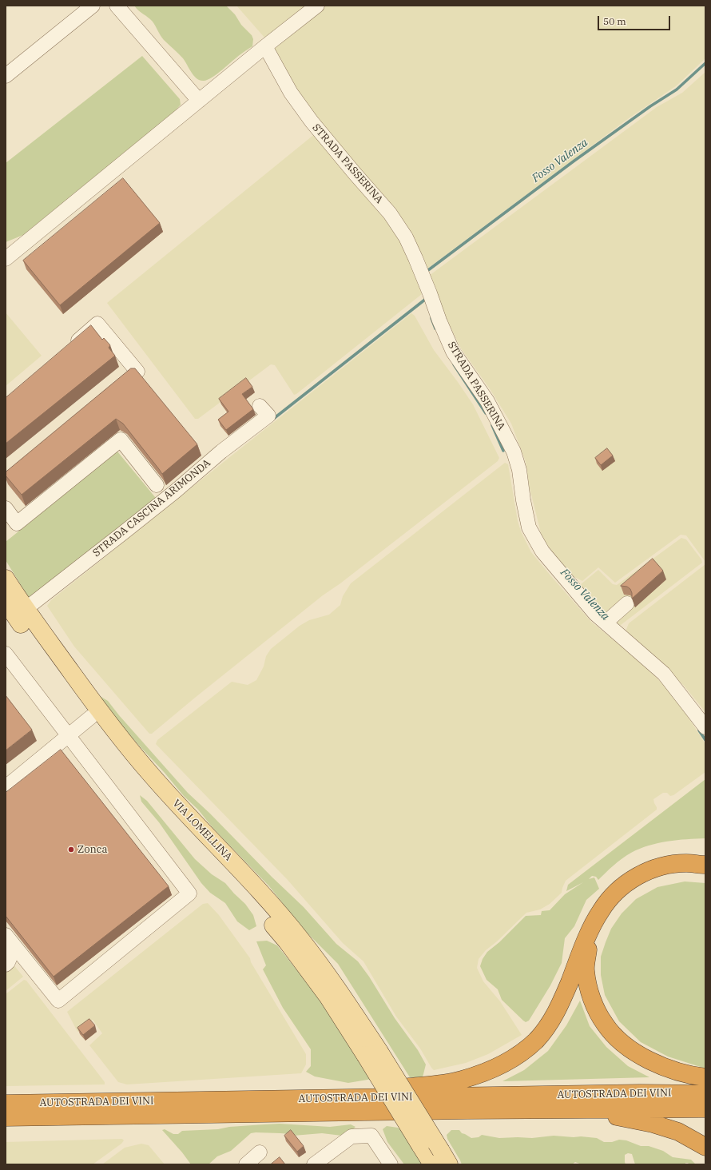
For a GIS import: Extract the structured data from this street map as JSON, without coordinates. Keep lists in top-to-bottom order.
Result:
{
  "streets": {
    "highway": ["AUTOSTRADA DEI VINI"],
    "main road": ["VIA LOMELLINA"],
    "street": ["STRADA PASSERINA", "STRADA CASCINA ARIMONDA"]
  },
  "crossings": [
    ["STRADA CASCINA ARIMONDA", "VIA LOMELLINA"]
  ],
  "water": ["Fosso Valenza"],
  "places": ["Zonca"],
  "scale_bar": "50 m"
}
